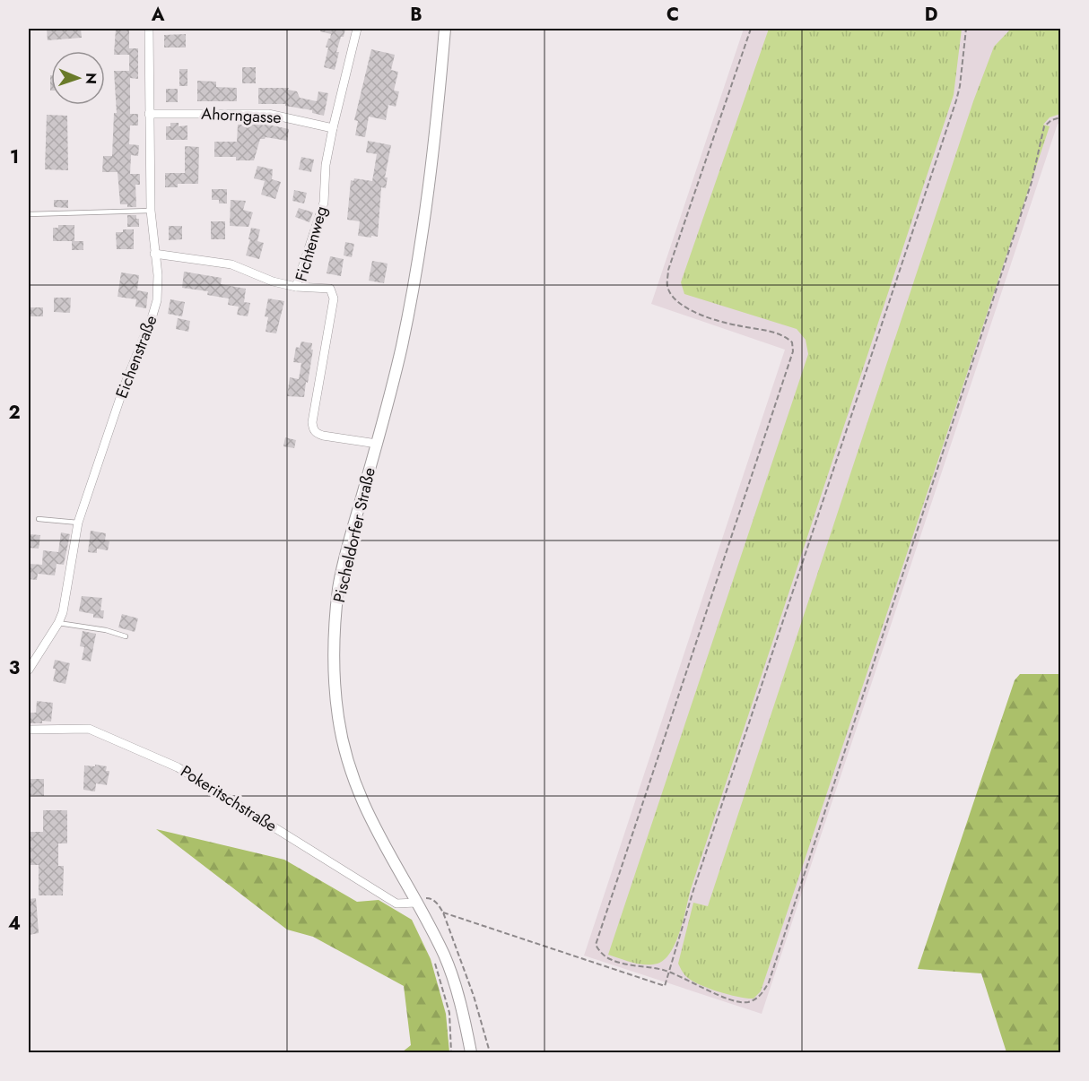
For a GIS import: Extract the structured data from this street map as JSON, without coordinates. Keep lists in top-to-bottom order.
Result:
{
  "streets": {
    "main road": ["Pischeldorfer Straße"],
    "street": [
      "Ahorngasse",
      "Fichtenweg",
      "Eichenstraße",
      "Pokeritschstraße"
    ]
  },
  "crossings": [
    ["Ahorngasse", "Fichtenweg"],
    ["Ahorngasse", "Eichenstraße"],
    ["Fichtenweg", "Pischeldorfer Straße"],
    ["Pischeldorfer Straße", "Pokeritschstraße"]
  ],
  "north": "right",
  "grid": {
    "columns": [
      "A",
      "B",
      "C",
      "D"
    ],
    "rows": [
      "1",
      "2",
      "3",
      "4"
    ]
  }
}
